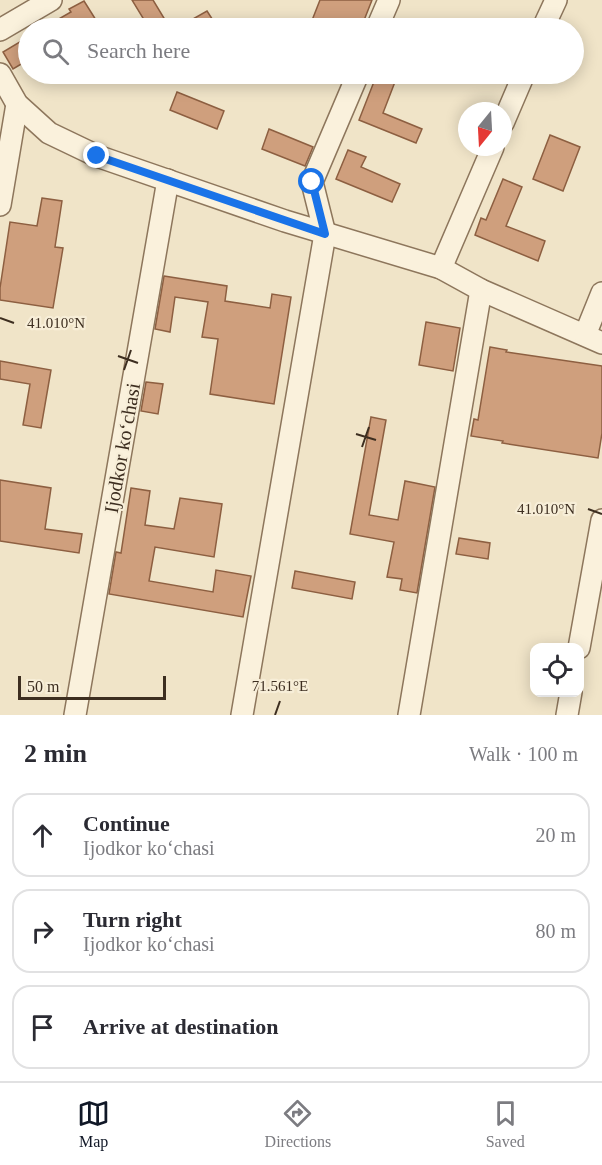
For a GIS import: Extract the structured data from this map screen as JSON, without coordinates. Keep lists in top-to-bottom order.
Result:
{
  "streets": {
    "street": ["Ijodkor koʻchasi"]
  },
  "scale_bar": "50 m",
  "north": "bottom",
  "page": {
    "search": "Search here",
    "scale": "50 m",
    "heading": ["2 min", "Walk · 100 m"],
    "list": [
      ["Continue", "Ijodkor koʻchasi", "20 m"],
      ["Turn right", "Ijodkor koʻchasi", "80 m"],
      "Arrive at destination"
    ],
    "nav": ["Map", "Directions", "Saved"]
  },
  "coordinates": ["41.010°N", "71.561°E"]
}
